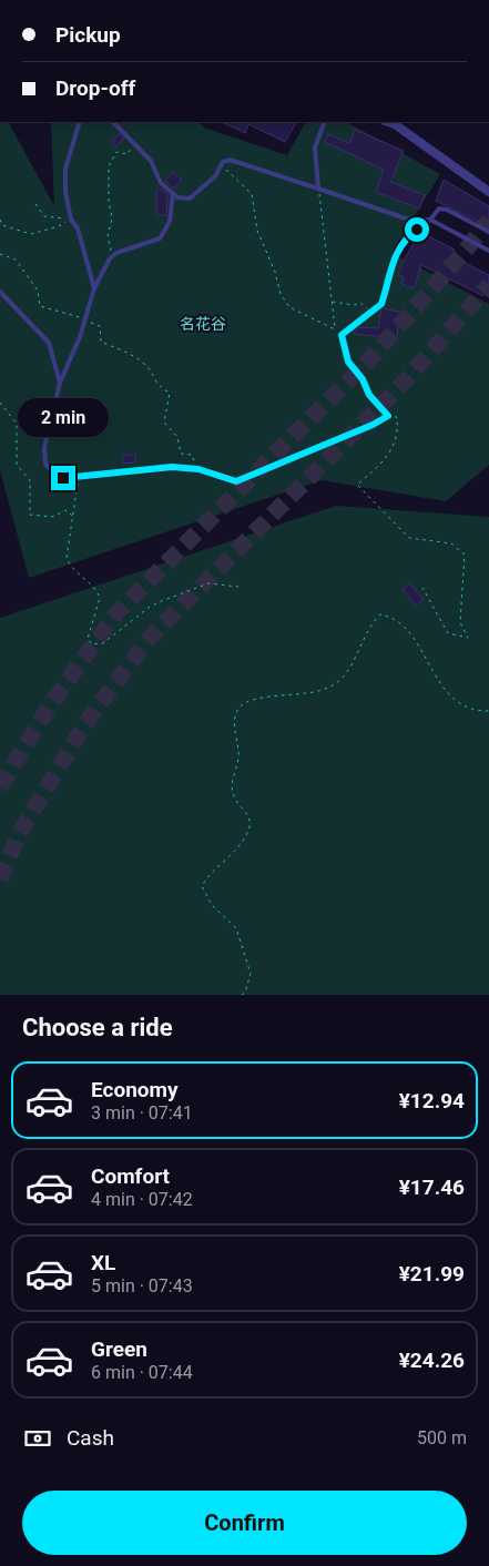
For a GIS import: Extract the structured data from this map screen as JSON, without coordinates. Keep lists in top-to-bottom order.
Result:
{
  "parks": ["名花谷"],
  "page": {
    "banner": ["Pickup", "Drop-off"],
    "bubble": "2 min",
    "heading": "Choose a ride",
    "list": [
      {
        "name": "Economy",
        "note": "3 min · 07:41",
        "value": "¥12.94"
      },
      {
        "name": "Comfort",
        "note": "4 min · 07:42",
        "value": "¥17.46"
      },
      {
        "name": "XL",
        "note": "5 min · 07:43",
        "value": "¥21.99"
      },
      {
        "name": "Green",
        "note": "6 min · 07:44",
        "value": "¥24.26"
      }
    ],
    "pay": ["Cash", "500 m"],
    "buttons": "Confirm"
  }
}
